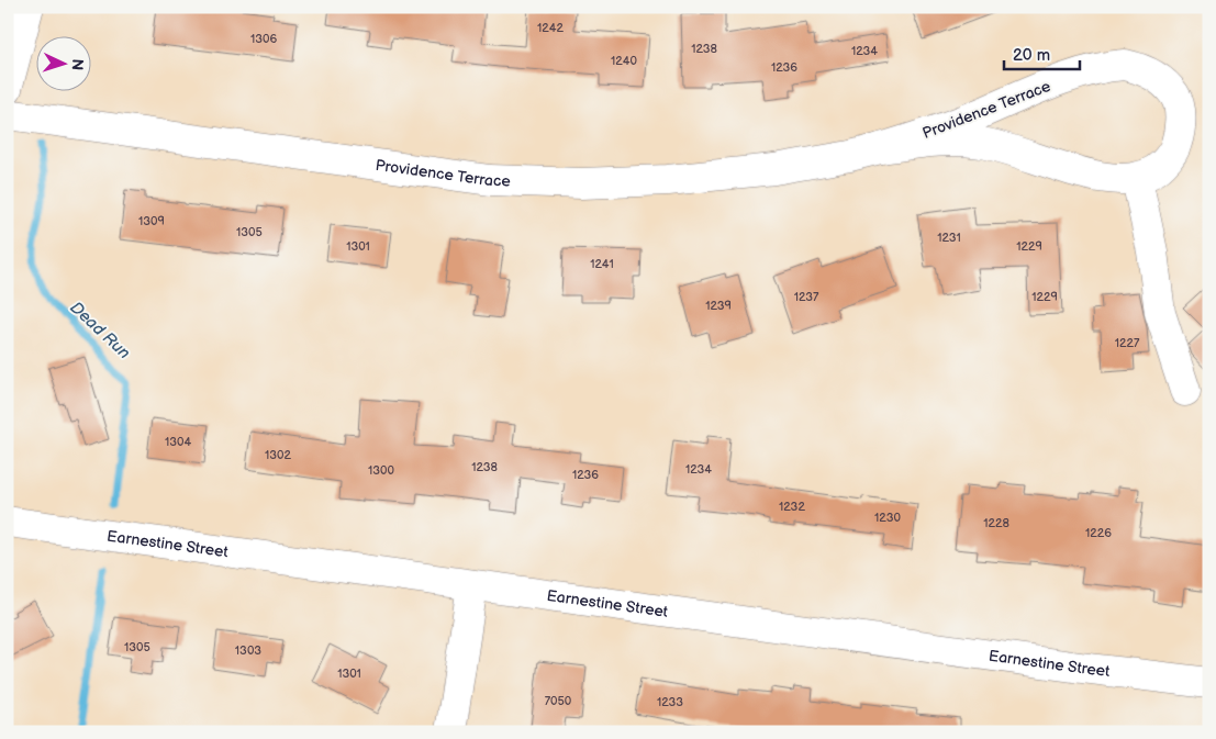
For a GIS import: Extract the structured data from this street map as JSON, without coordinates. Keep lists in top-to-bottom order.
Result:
{
  "streets": {
    "street": ["Providence Terrace", "Earnestine Street"]
  },
  "water": ["Dead Run"],
  "house_numbers": [
    "1242",
    "1306",
    "1238",
    "1234",
    "1240",
    "1236",
    "1309",
    "1305",
    "1231",
    "1301",
    "1229",
    "1241",
    "1237",
    "1229",
    "1239",
    "1227",
    "1304",
    "1302",
    "1238",
    "1234",
    "1300",
    "1236",
    "1232",
    "1230",
    "1228",
    "1226",
    "1305",
    "1303",
    "1301",
    "7050",
    "1233"
  ],
  "scale_bar": "20 m",
  "north": "right"
}
